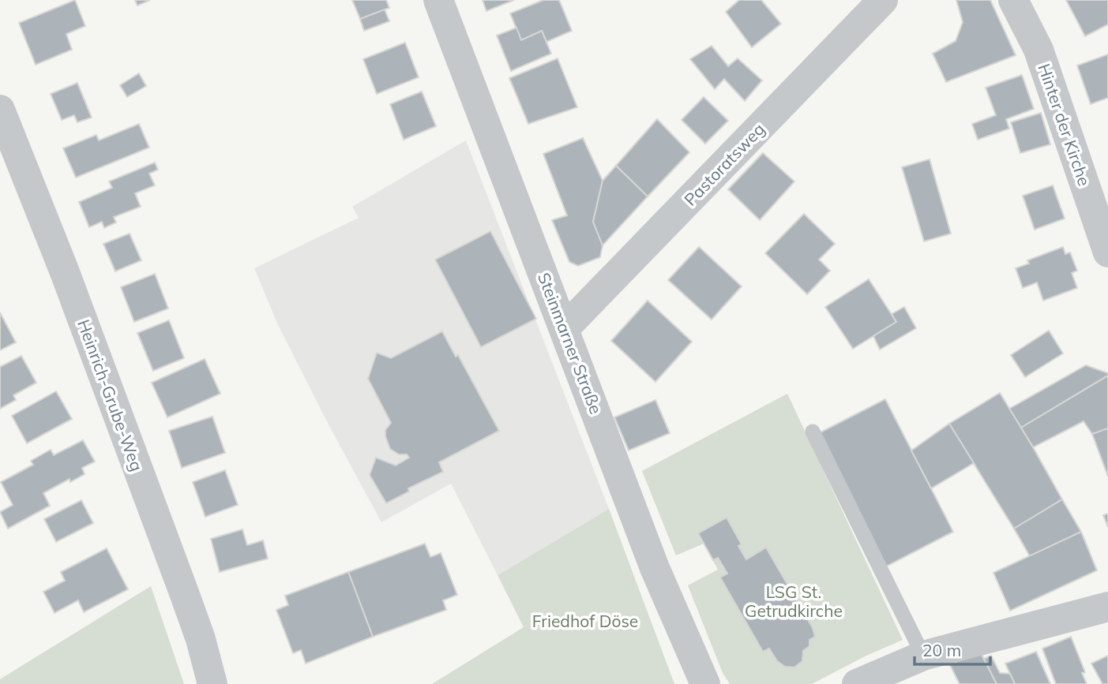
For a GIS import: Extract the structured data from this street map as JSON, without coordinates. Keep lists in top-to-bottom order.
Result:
{
  "streets": {
    "street": [
      "Hinter der Kirche",
      "Pastoratsweg",
      "Steinmarner Straße",
      "Heinrich-Grube-Weg"
    ]
  },
  "crossings": [
    ["Pastoratsweg", "Steinmarner Straße"]
  ],
  "parks": ["LSG St. Getrudkirche", "Friedhof Döse"],
  "scale_bar": "20 m"
}
